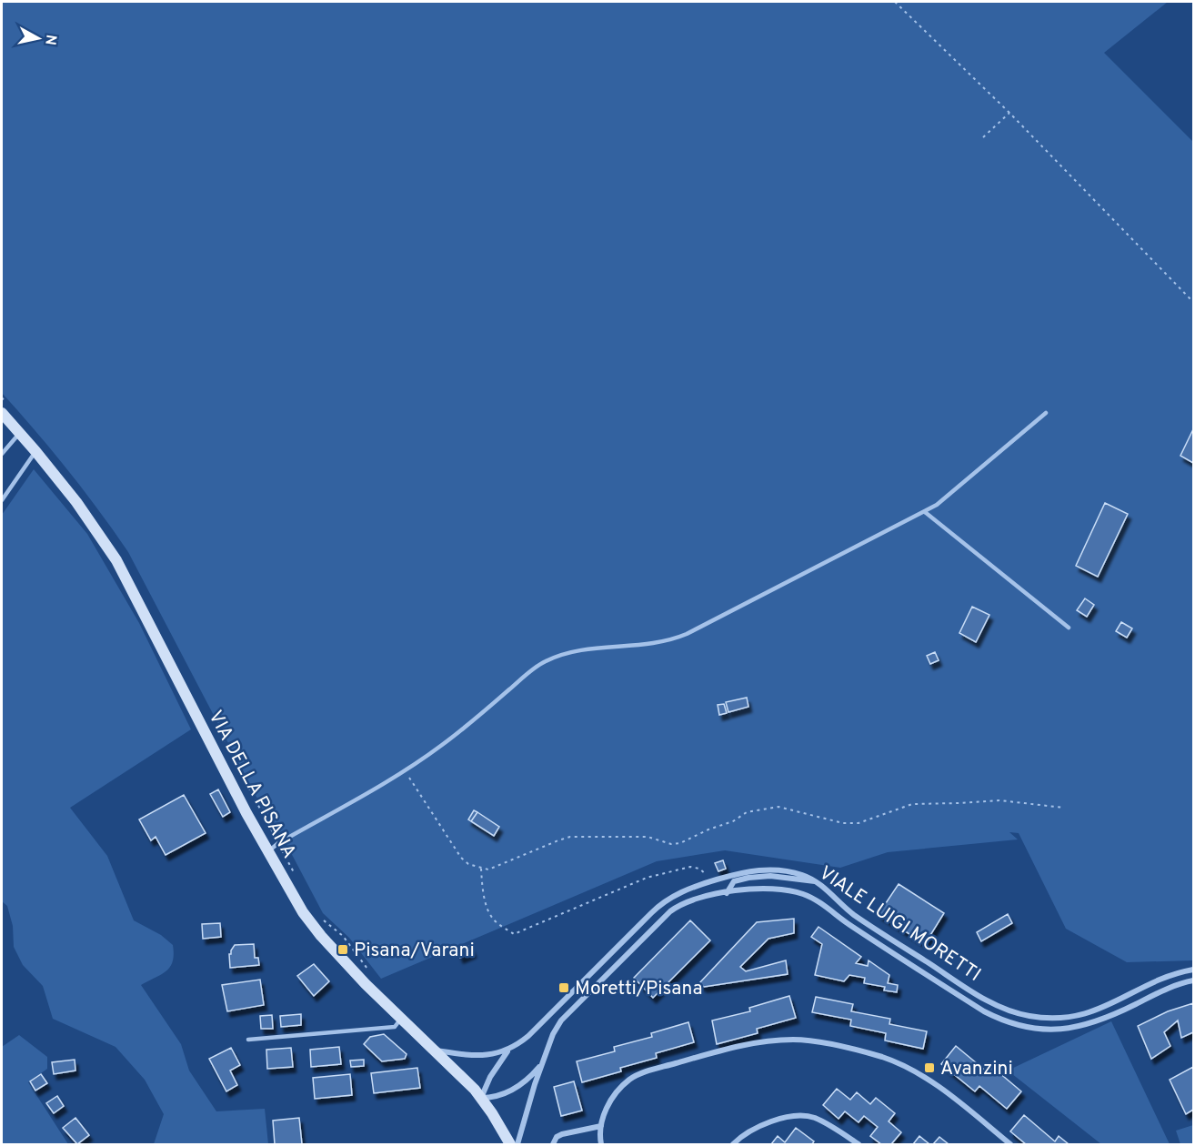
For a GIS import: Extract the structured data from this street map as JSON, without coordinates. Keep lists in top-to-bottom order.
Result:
{
  "streets": {
    "main road": ["VIA DELLA PISANA"],
    "street": ["VIALE LUIGI MORETTI"]
  },
  "crossings": [
    ["VIA DELLA PISANA", "VIALE LUIGI MORETTI"]
  ],
  "places": {
    "transit": ["Pisana/Varani", "Moretti/Pisana", "Avanzini"]
  },
  "north": "right"
}
